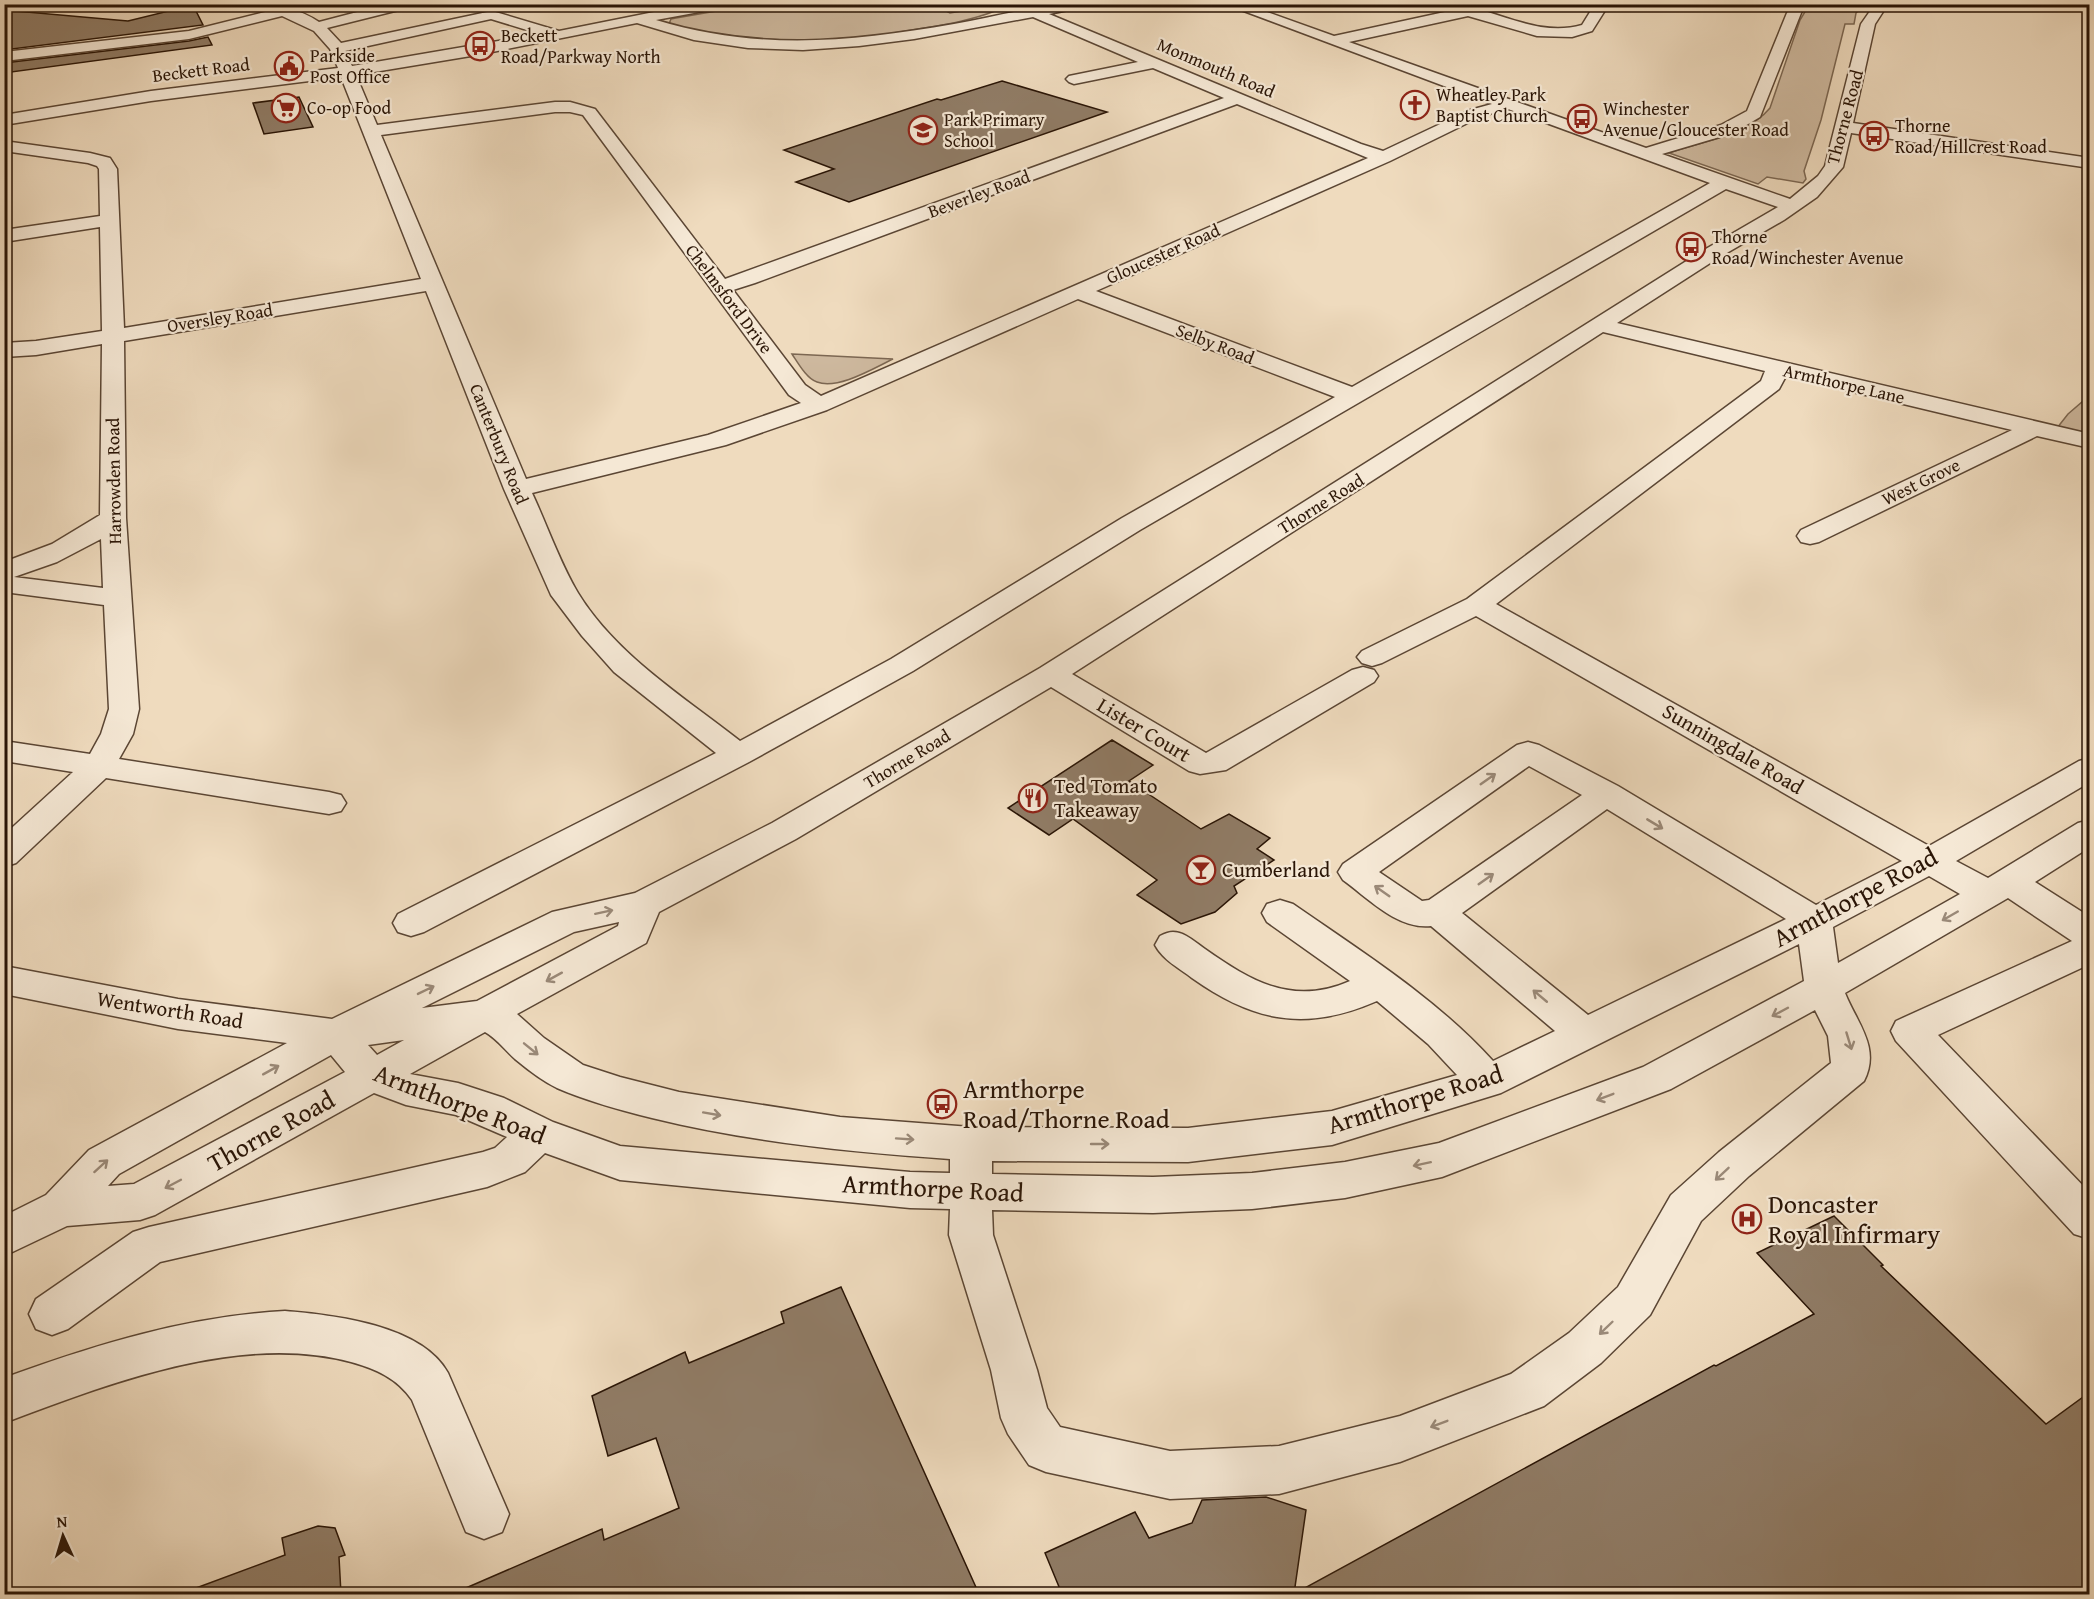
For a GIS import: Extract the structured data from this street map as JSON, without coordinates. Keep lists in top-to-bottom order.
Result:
{
  "streets": {
    "street": [
      "Monmouth Road",
      "Beckett Road",
      "Thorne Road",
      "Beverley Road",
      "Gloucester Road",
      "Chelmsford Drive",
      "Oversley Road",
      "Selby Road",
      "Armthorpe Lane",
      "Canterbury Road",
      "Harrowden Road",
      "West Grove",
      "Lister Court",
      "Sunningdale Road",
      "Armthorpe Road",
      "Wentworth Road"
    ]
  },
  "crossings": [
    ["Monmouth Road", "Beverley Road"],
    ["Monmouth Road", "Gloucester Road"],
    ["Beckett Road", "Canterbury Road"],
    ["Thorne Road", "Armthorpe Lane"],
    ["Thorne Road", "Lister Court"],
    ["Thorne Road", "Armthorpe Road"],
    ["Thorne Road", "Wentworth Road"],
    ["Beverley Road", "Chelmsford Drive"],
    ["Gloucester Road", "Chelmsford Drive"],
    ["Gloucester Road", "Selby Road"],
    ["Chelmsford Drive", "Canterbury Road"],
    ["Oversley Road", "Canterbury Road"],
    ["Oversley Road", "Harrowden Road"],
    ["Armthorpe Lane", "West Grove"],
    ["Armthorpe Lane", "Lister Court"],
    ["Lister Court", "Sunningdale Road"],
    ["Sunningdale Road", "Armthorpe Road"],
    ["Armthorpe Road", "Wentworth Road"]
  ],
  "places": {
    "bus stop": [
      "Beckett Road/Parkway North",
      "Winchester Avenue/Gloucester Road",
      "Thorne Road/Hillcrest Road",
      "Thorne Road/Winchester Avenue",
      "Armthorpe Road/Thorne Road"
    ],
    "public building": ["Parkside Post Office"],
    "church": ["Wheatley Park Baptist Church"],
    "supermarket": ["Co-op Food"],
    "school or university": ["Park Primary School"],
    "restaurant": ["Ted Tomato Takeaway"],
    "bar": ["Cumberland"],
    "hospital": ["Doncaster Royal Infirmary"]
  },
  "north": "top"
}
